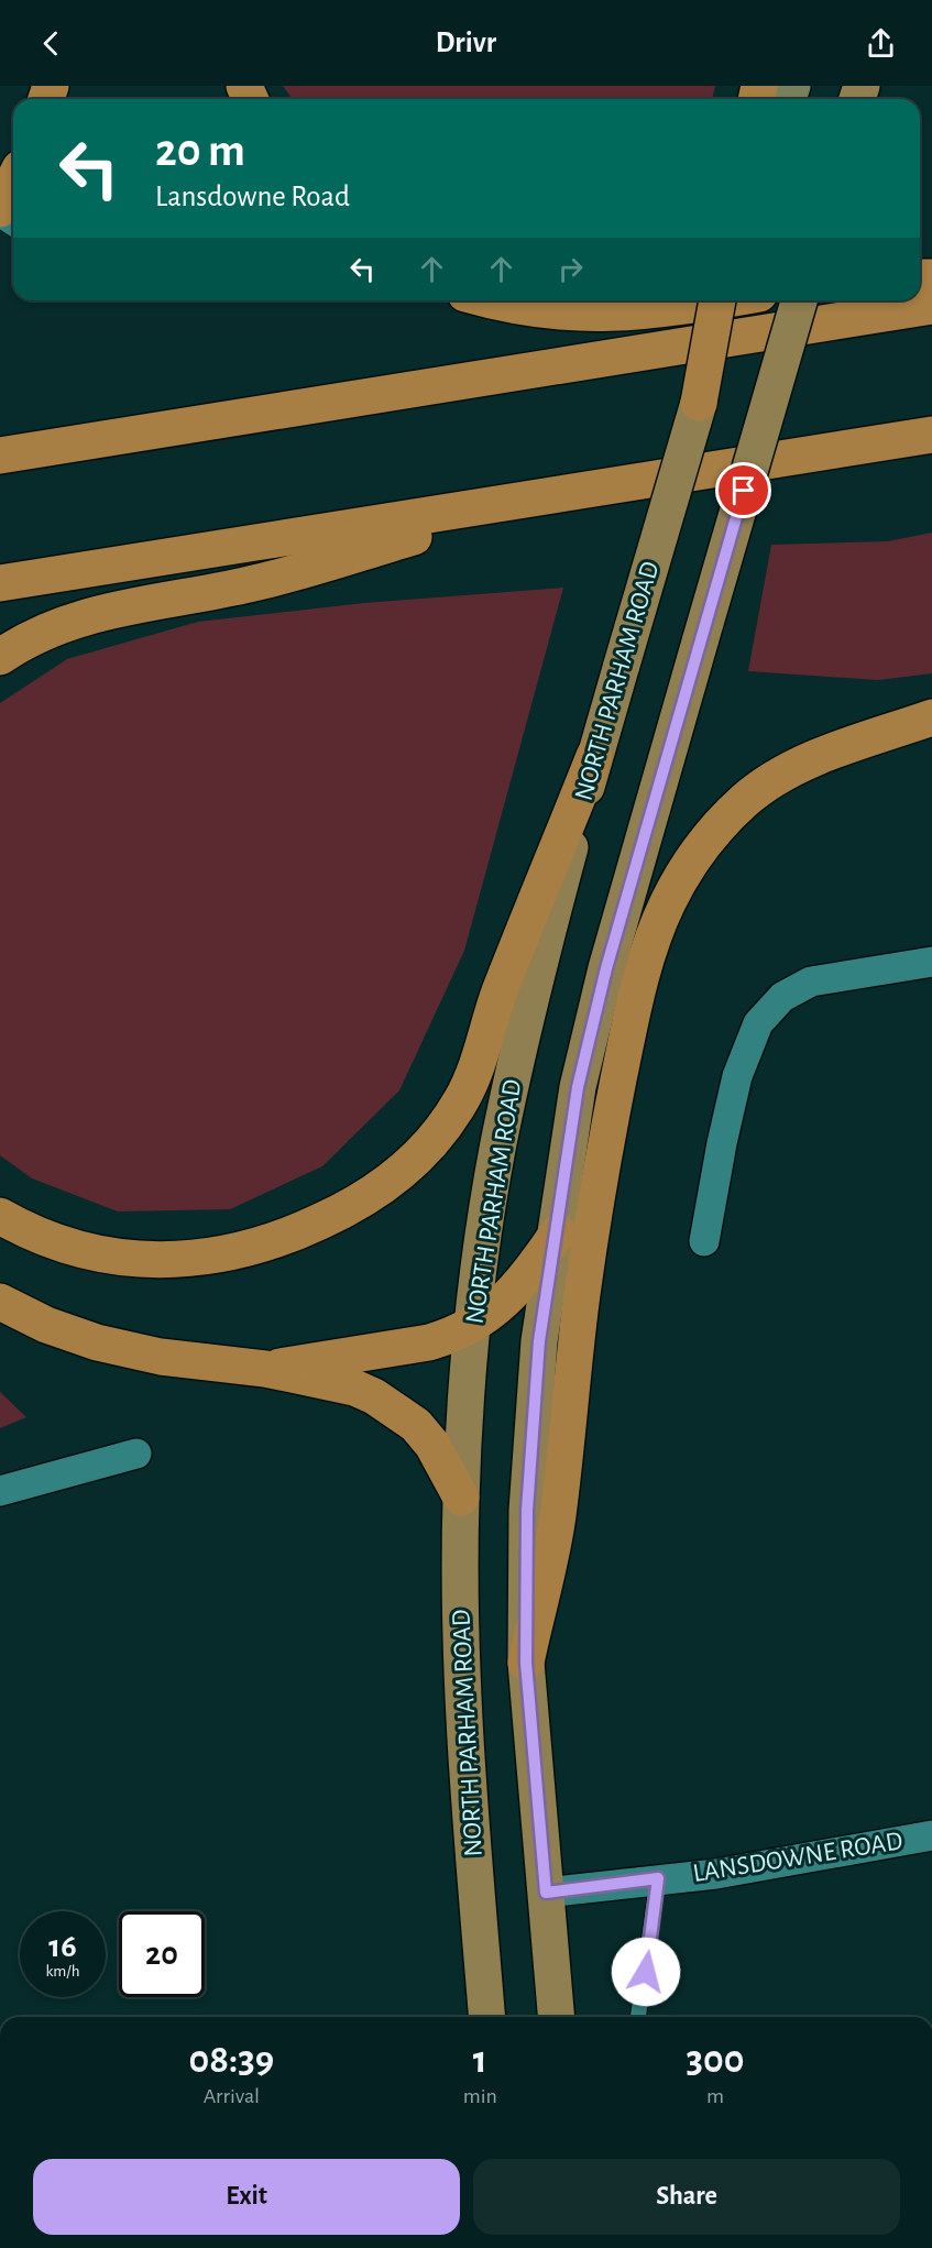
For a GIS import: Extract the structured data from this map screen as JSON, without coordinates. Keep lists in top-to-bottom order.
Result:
{
  "streets": {
    "highway": ["NORTH PARHAM ROAD"],
    "street": ["LANSDOWNE ROAD"]
  },
  "page": {
    "header": "Drivr",
    "turn": ["20 m", "Lansdowne Road"],
    "speed": "16 km/h",
    "limit": "20",
    "eta": [
      "08:39",
      "Arrival",
      "1",
      "min",
      "300",
      "m"
    ],
    "buttons": ["Exit", "Share"]
  }
}
